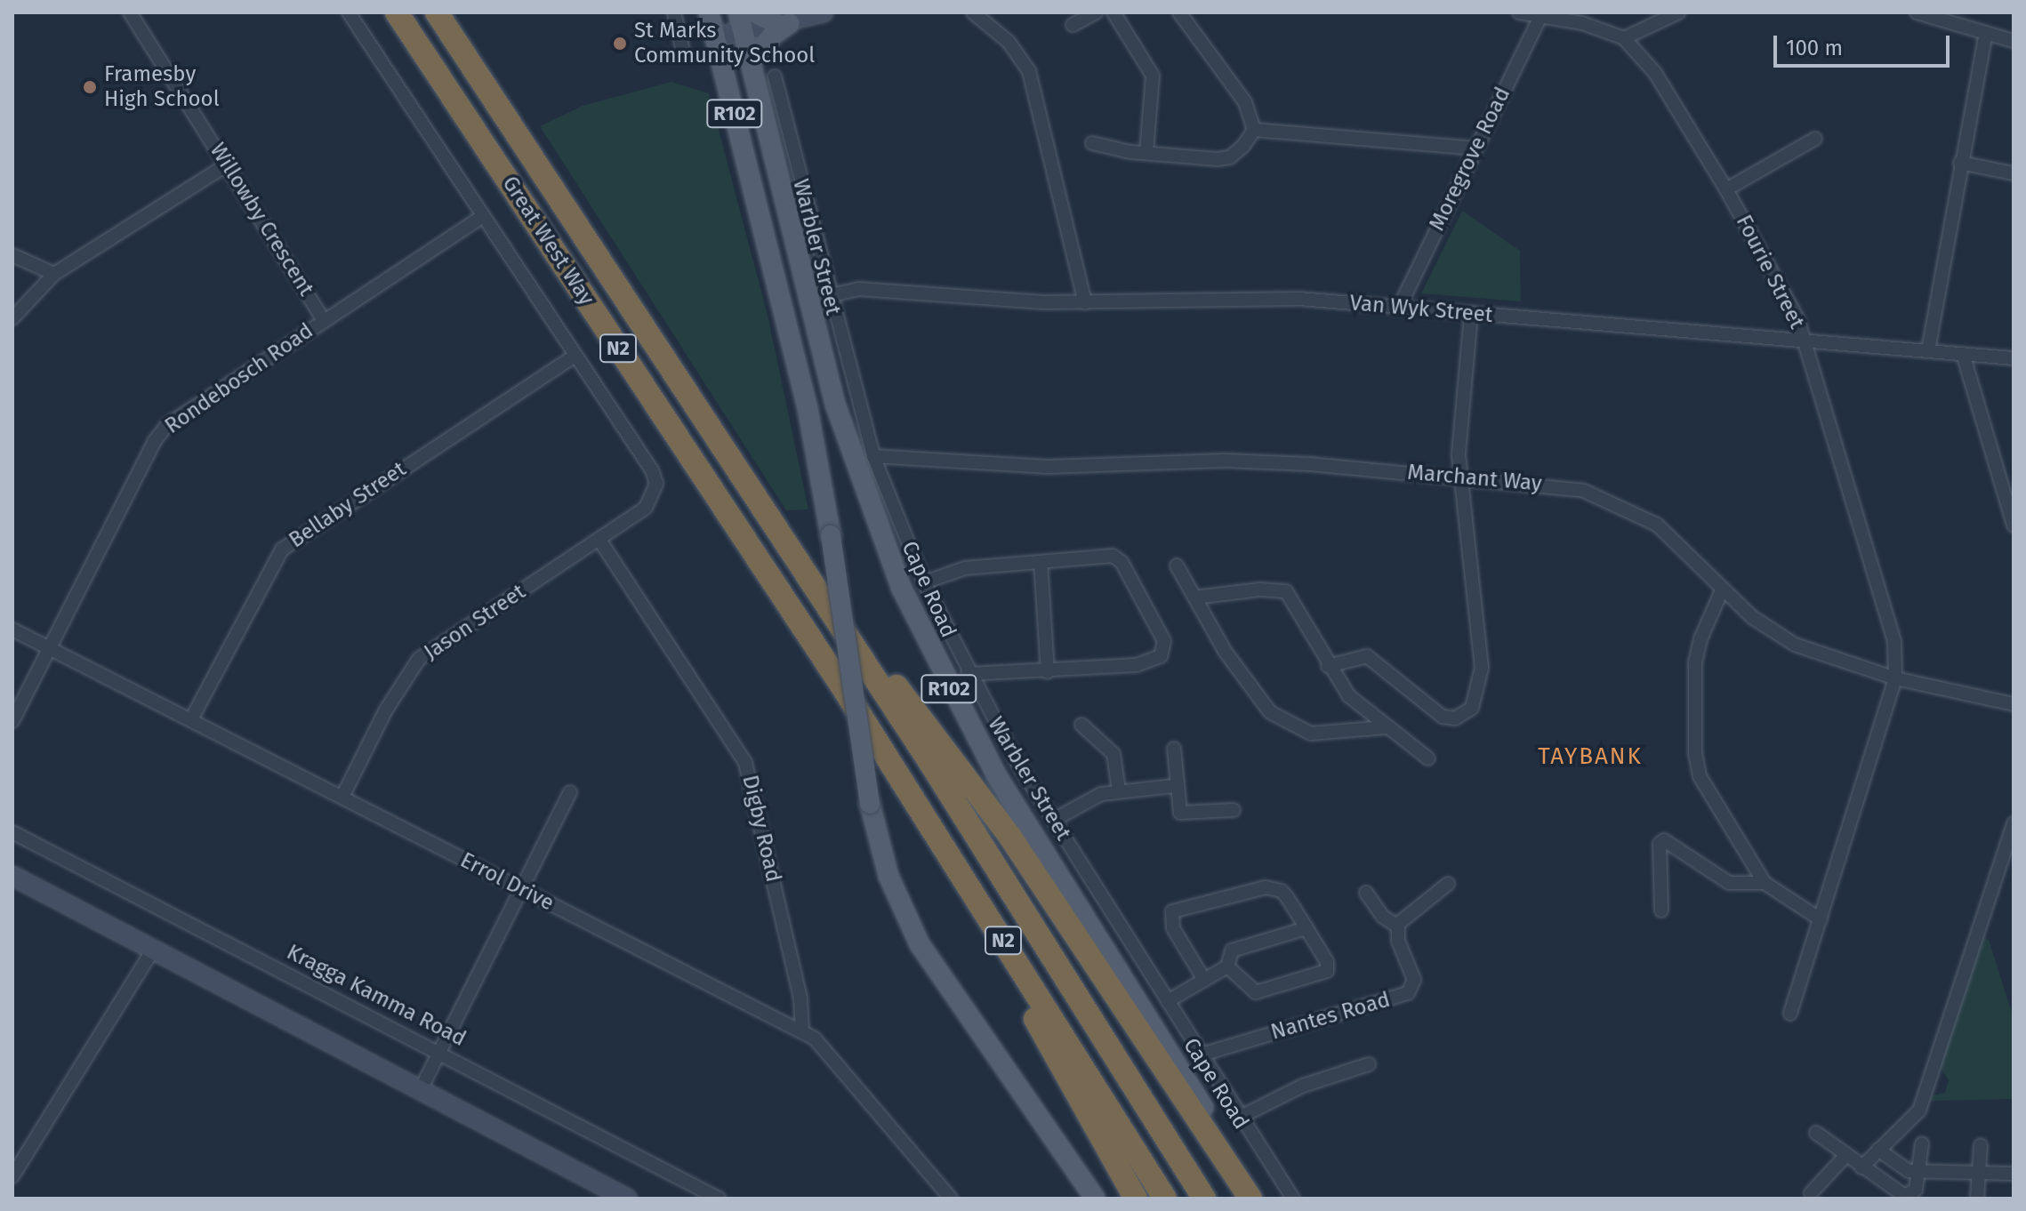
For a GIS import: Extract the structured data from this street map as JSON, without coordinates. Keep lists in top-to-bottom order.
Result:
{
  "streets": {
    "highway": ["Great West Way", "N2"],
    "main road": ["R102", "Cape Road"],
    "street": [
      "Moregrove Road",
      "Willowby Crescent",
      "Warbler Street",
      "Fourie Street",
      "Van Wyk Street",
      "Rondebosch Road",
      "Marchant Way",
      "Bellaby Street",
      "Jason Street",
      "Digby Road",
      "Errol Drive",
      "Kragga Kamma Road",
      "Nantes Road"
    ]
  },
  "crossings": [
    ["Moregrove Road", "Van Wyk Street"],
    ["Willowby Crescent", "Rondebosch Road"],
    ["Great West Way", "N2"],
    ["Great West Way", "Rondebosch Road"],
    ["Great West Way", "Bellaby Street"],
    ["Great West Way", "Jason Street"],
    ["Warbler Street", "Van Wyk Street"],
    ["Warbler Street", "Marchant Way"],
    ["Warbler Street", "Nantes Road"],
    ["Fourie Street", "Van Wyk Street"],
    ["Fourie Street", "Marchant Way"],
    ["Rondebosch Road", "Errol Drive"],
    ["Bellaby Street", "Errol Drive"],
    ["Jason Street", "Digby Road"],
    ["Jason Street", "Errol Drive"],
    ["Digby Road", "Errol Drive"]
  ],
  "districts": ["TAYBANK"],
  "places": ["St Marks Community School", "Framesby High School"],
  "scale_bar": "100 m"
}
